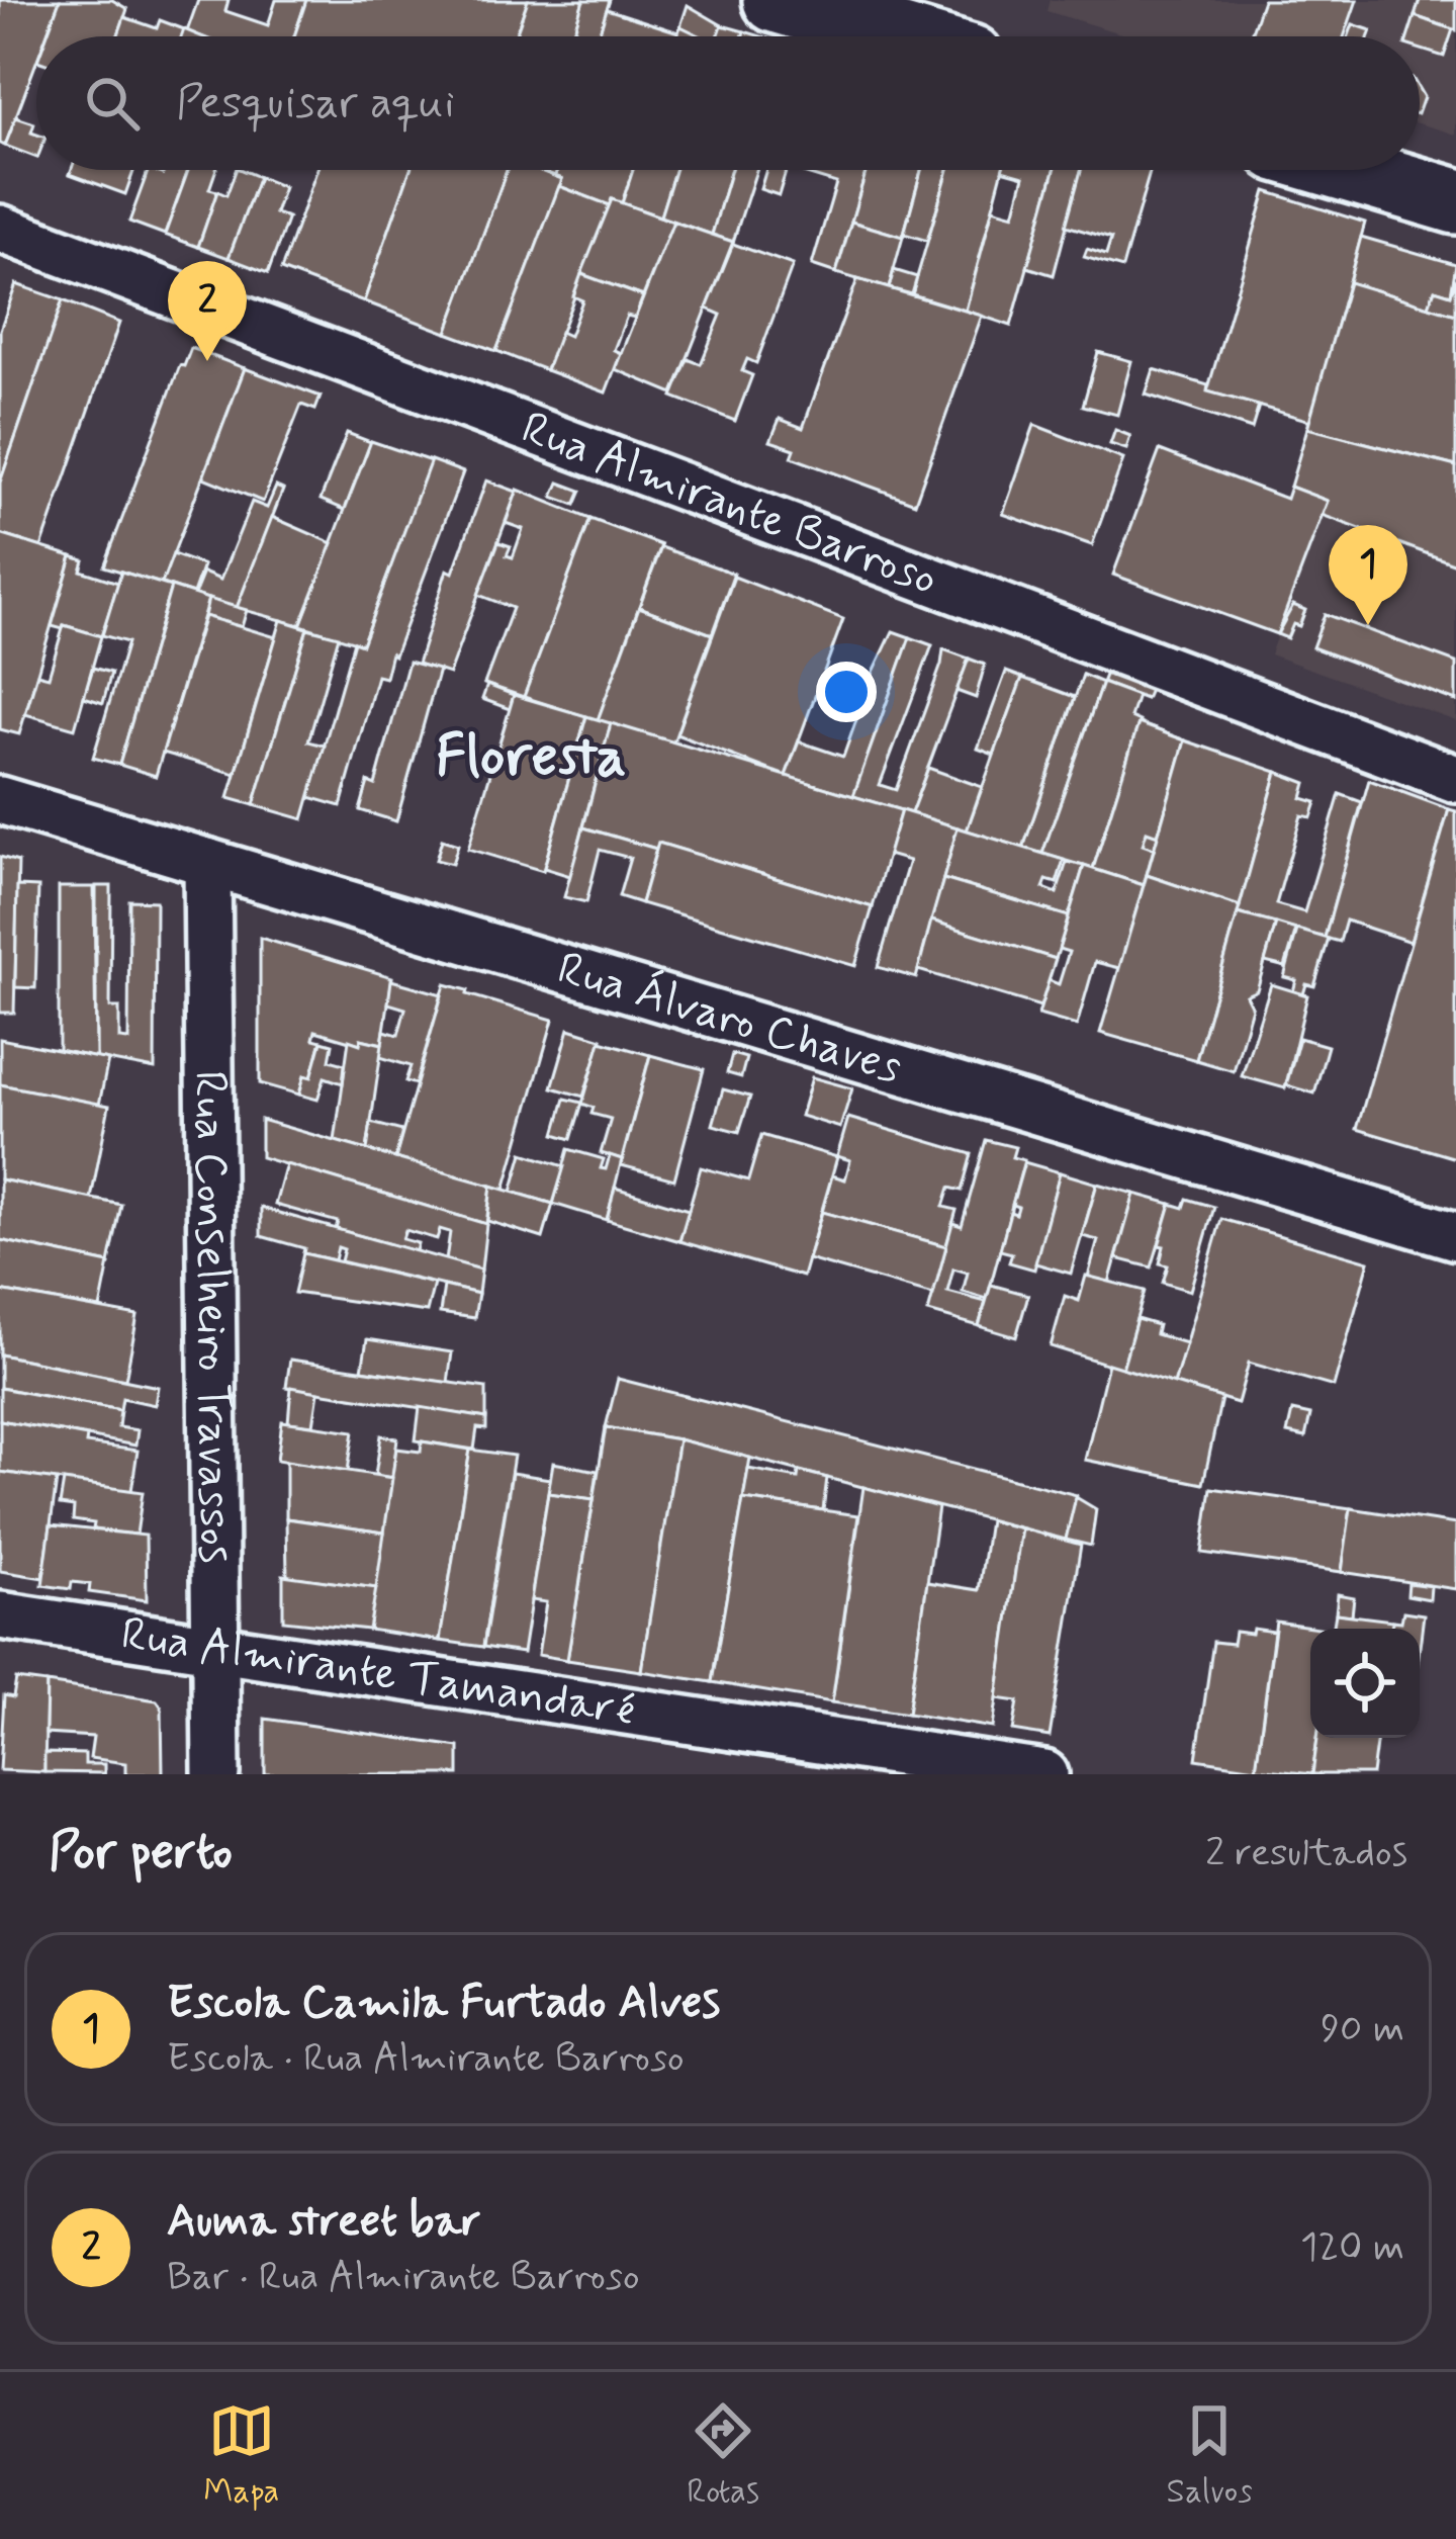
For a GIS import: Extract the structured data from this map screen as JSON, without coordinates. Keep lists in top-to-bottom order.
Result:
{
  "streets": {
    "street": [
      "Rua Almirante Barroso",
      "Rua Álvaro Chaves",
      "Rua Conselheiro Travassos",
      "Rua Almirante Tamandaré"
    ]
  },
  "crossings": [
    ["Rua Álvaro Chaves", "Rua Conselheiro Travassos"],
    ["Rua Conselheiro Travassos", "Rua Almirante Tamandaré"]
  ],
  "districts": ["Floresta"],
  "page": {
    "search": "Pesquisar aqui",
    "pins": ["2", "1"],
    "heading": ["Por perto", "2 resultados"],
    "list": [
      {
        "mark": "1",
        "name": "Escola Camila Furtado Alves",
        "note": "Escola · Rua Almirante Barroso",
        "value": "90 m"
      },
      {
        "mark": "2",
        "name": "Auma street bar",
        "note": "Bar · Rua Almirante Barroso",
        "value": "120 m"
      }
    ],
    "nav": ["Mapa", "Rotas", "Salvos"]
  }
}
